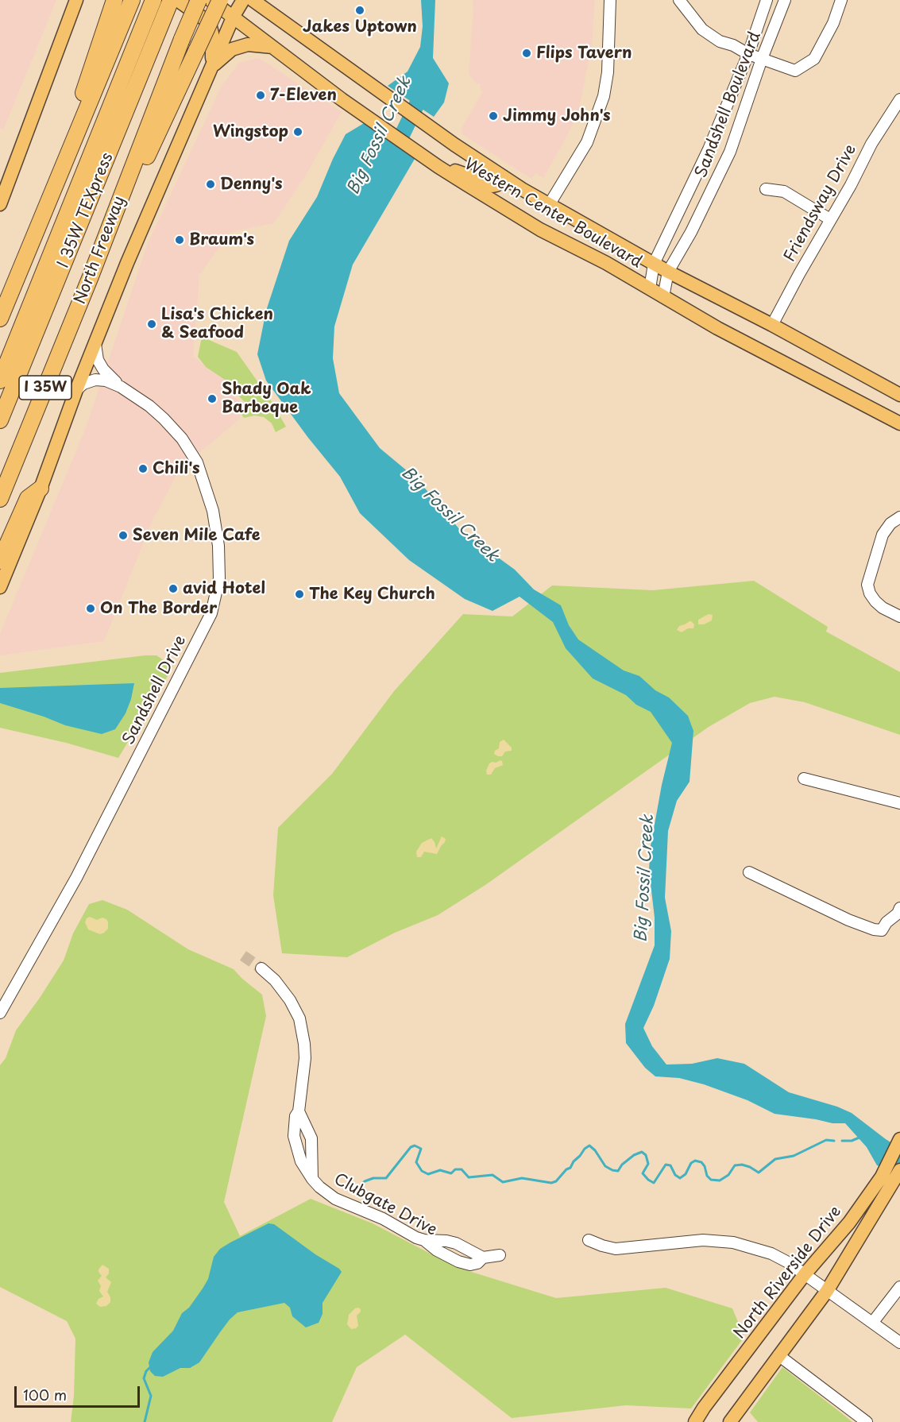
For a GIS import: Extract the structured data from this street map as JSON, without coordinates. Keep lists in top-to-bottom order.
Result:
{
  "streets": {
    "highway": ["I 35W TEXpress", "North Freeway", "I 35W"],
    "main road": ["Western Center Boulevard", "North Riverside Drive"],
    "street": [
      "Sandshell Boulevard",
      "Friendsway Drive",
      "Sandshell Drive",
      "Clubgate Drive"
    ]
  },
  "crossings": [
    ["Sandshell Boulevard", "Western Center Boulevard"],
    ["Friendsway Drive", "Western Center Boulevard"],
    ["Western Center Boulevard", "North Freeway"],
    ["North Freeway", "Sandshell Drive"]
  ],
  "water": ["Big Fossil Creek"],
  "places": [
    "Jakes Uptown",
    "Flips Tavern",
    "7-Eleven",
    "Jimmy John's",
    "Wingstop",
    "Denny's",
    "Braum's",
    "Lisa's Chicken & Seafood",
    "Shady Oak Barbeque",
    "Chili's",
    "Seven Mile Cafe",
    "avid Hotel",
    "The Key Church",
    "On The Border"
  ],
  "scale_bar": "100 m"
}
